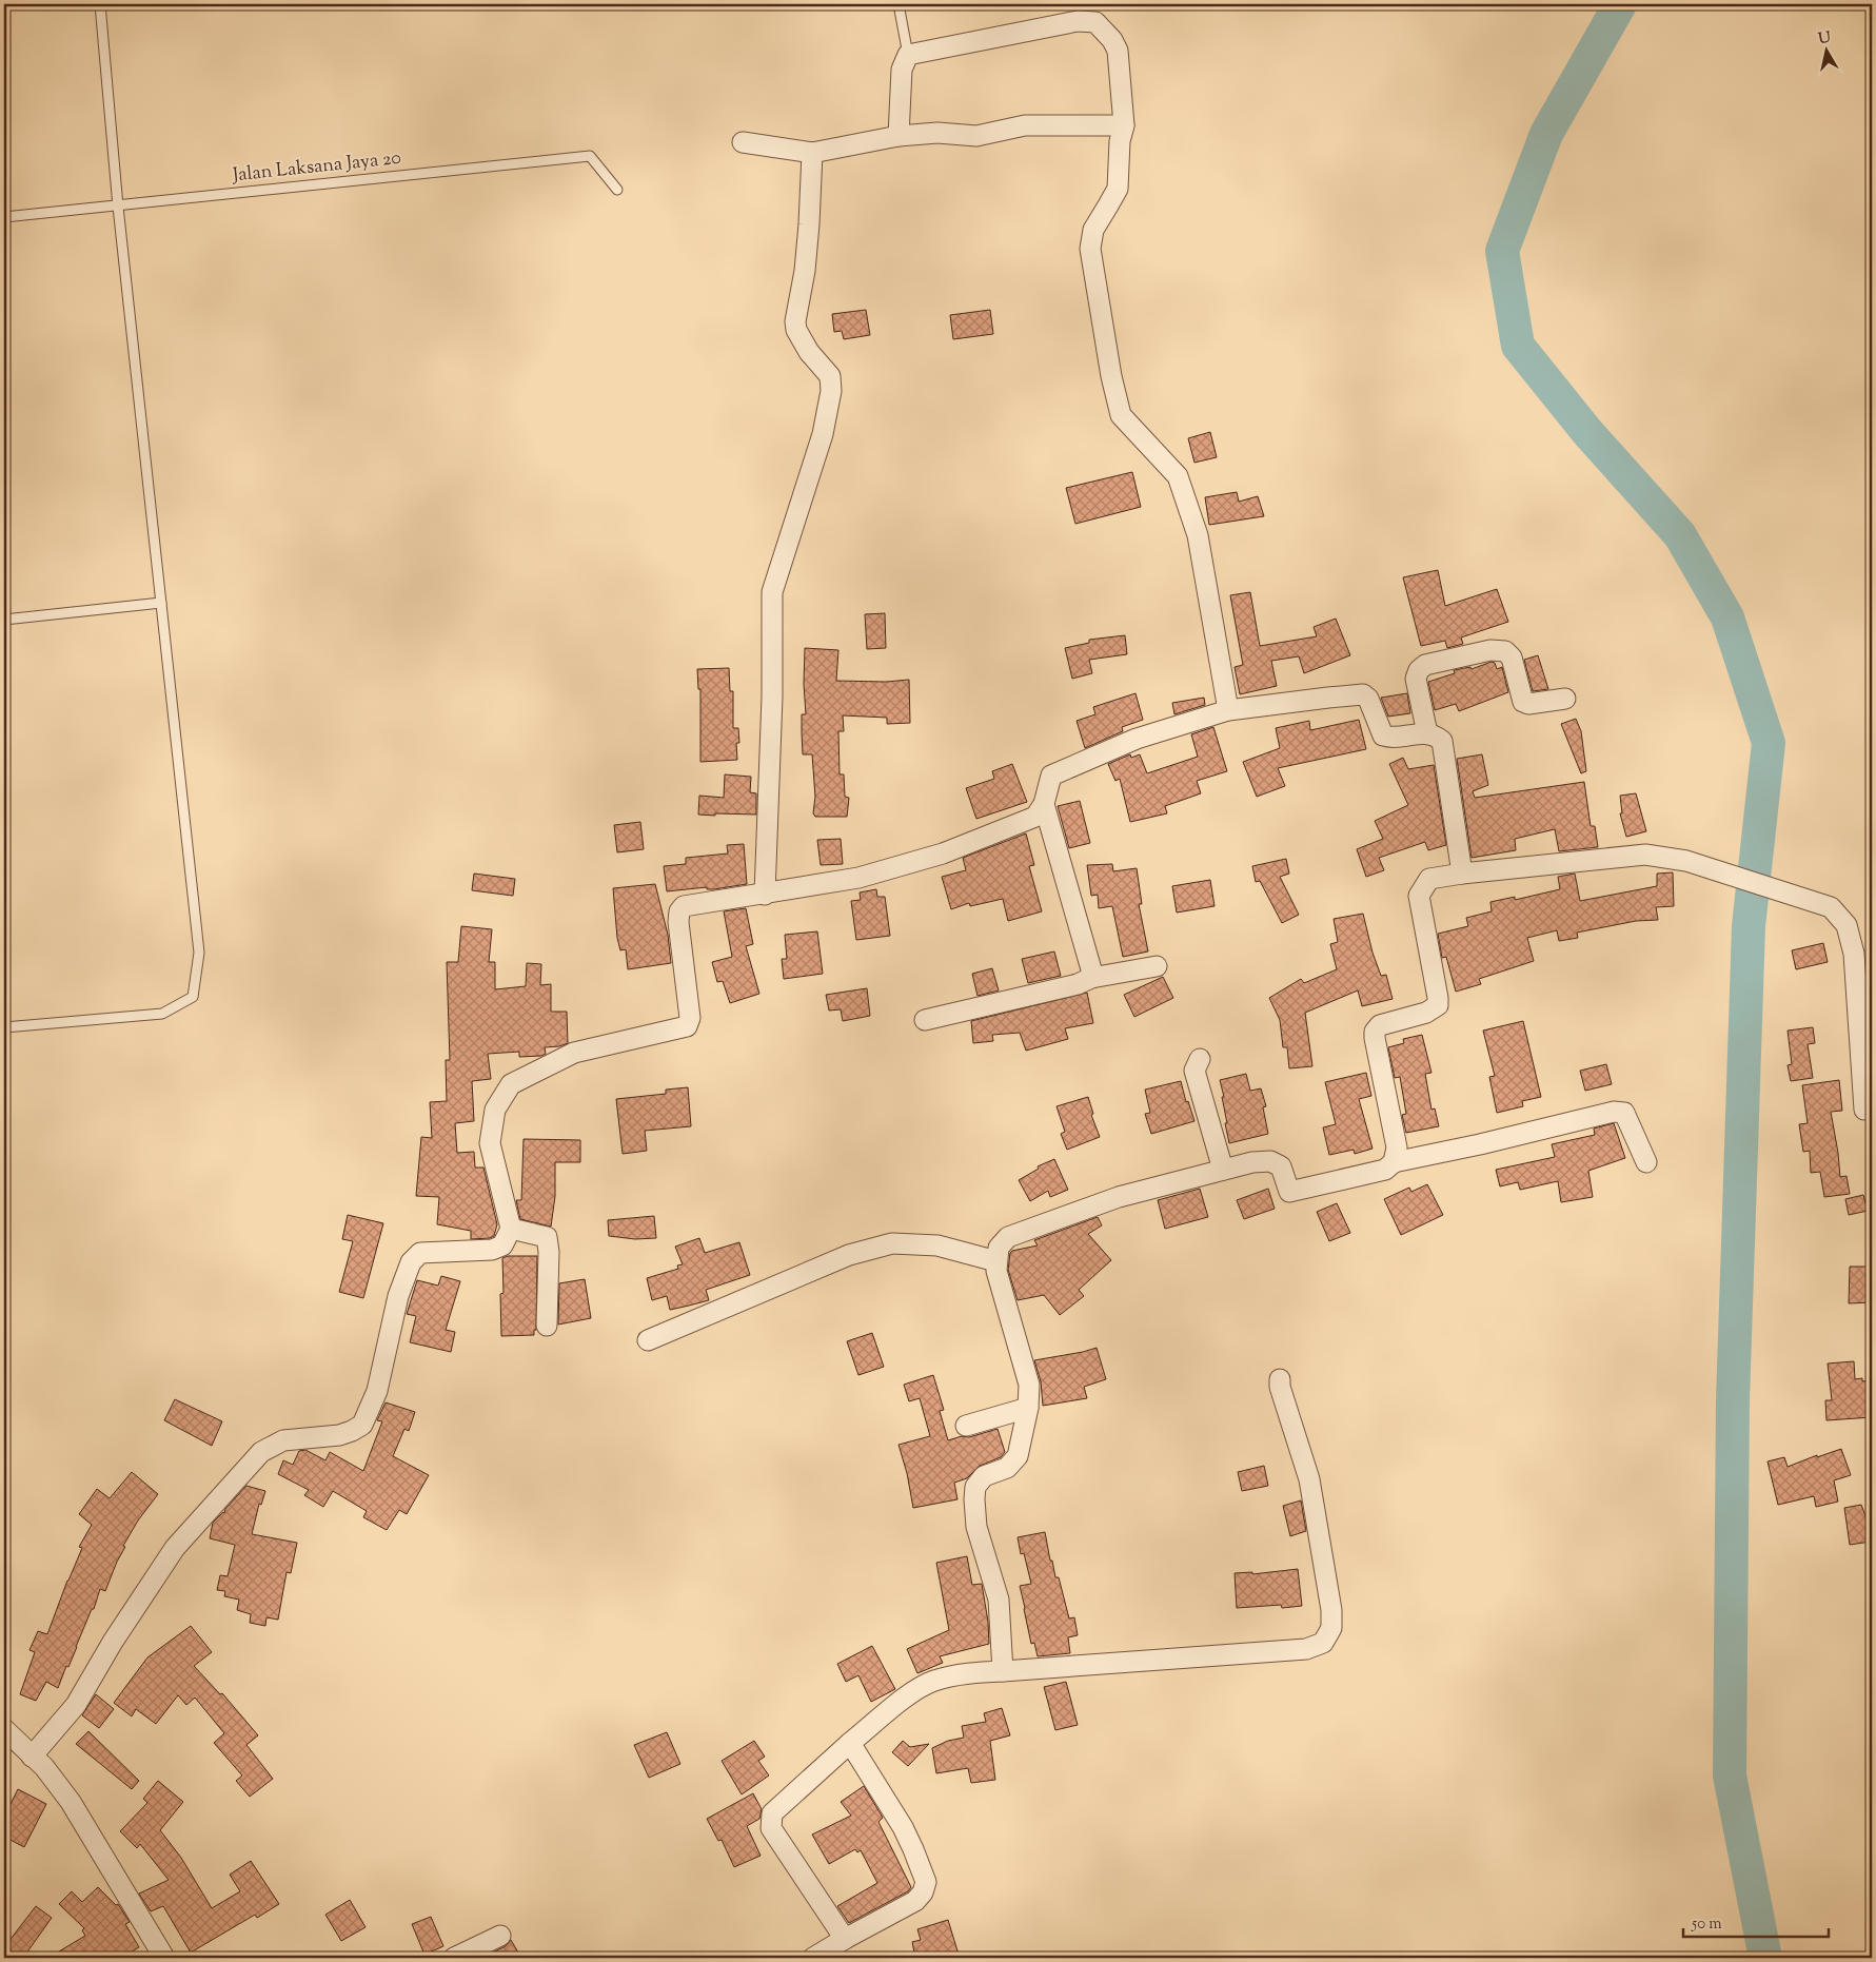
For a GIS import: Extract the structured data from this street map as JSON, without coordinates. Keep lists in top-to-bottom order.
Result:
{
  "streets": {
    "lane": ["Jalan Laksana Jaya 20"]
  },
  "scale_bar": "50 m",
  "north": "top"
}
